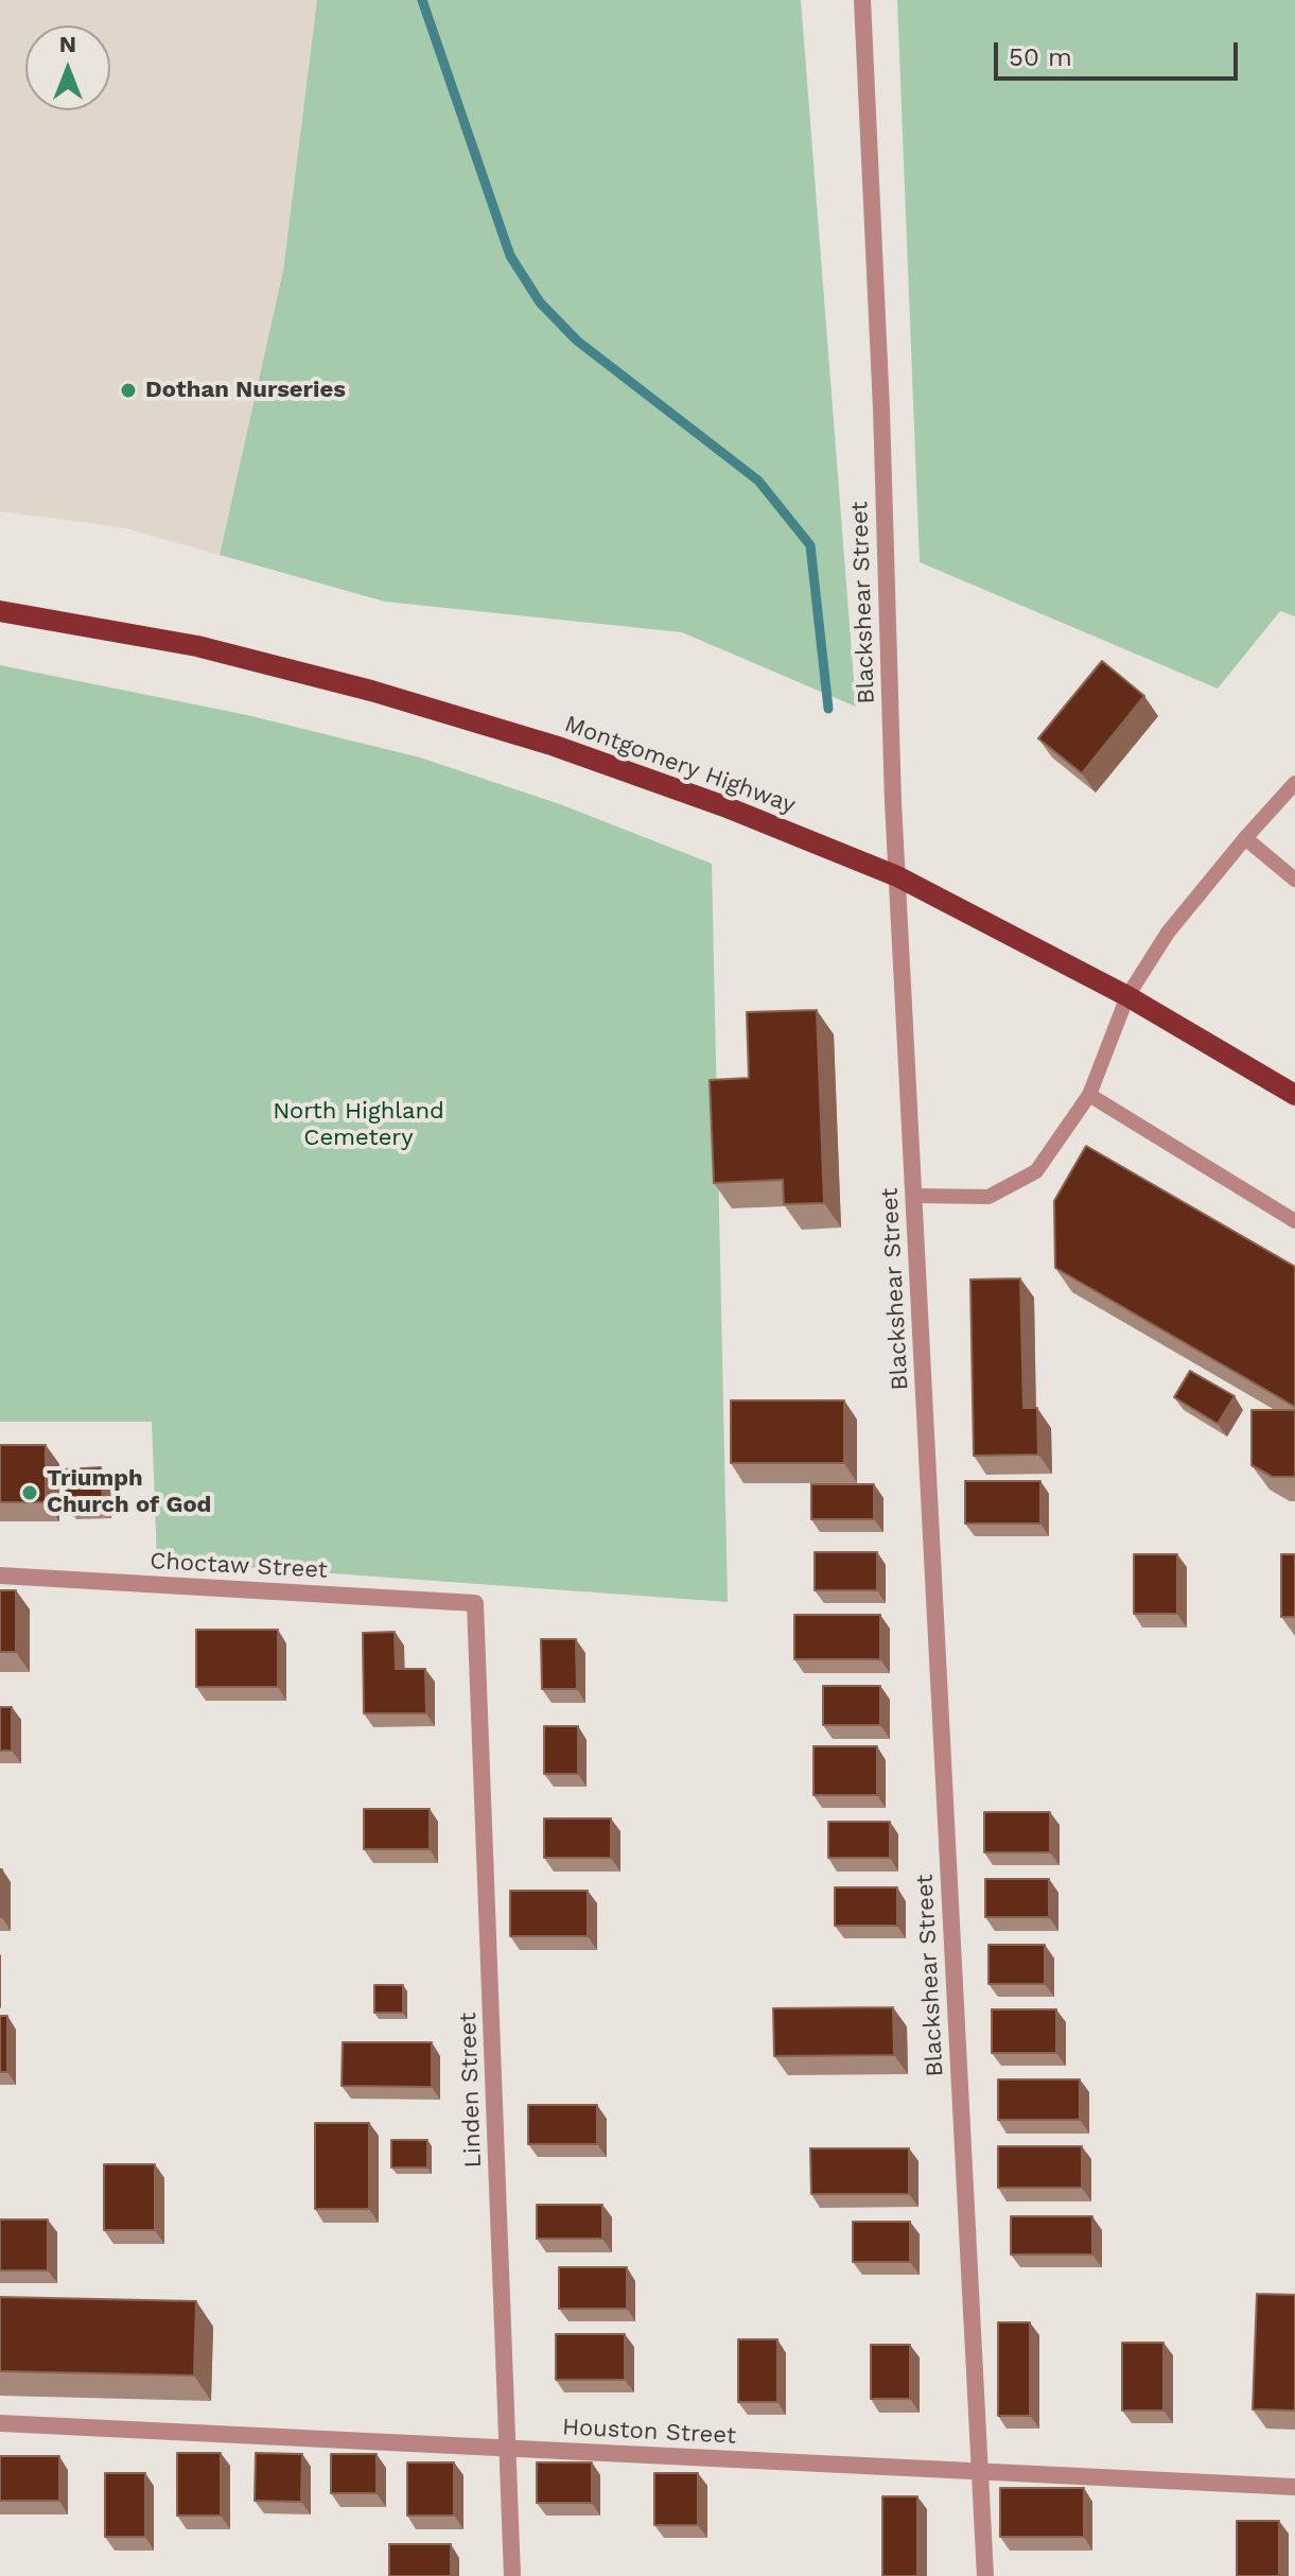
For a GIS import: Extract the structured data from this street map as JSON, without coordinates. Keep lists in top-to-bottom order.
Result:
{
  "streets": {
    "main road": ["Montgomery Highway"],
    "street": [
      "Blackshear Street",
      "Choctaw Street",
      "Linden Street",
      "Houston Street"
    ]
  },
  "crossings": [
    ["Blackshear Street", "Montgomery Highway"],
    ["Blackshear Street", "Houston Street"],
    ["Choctaw Street", "Linden Street"],
    ["Linden Street", "Houston Street"]
  ],
  "parks": ["North Highland Cemetery"],
  "places": ["Dothan Nurseries", "Triumph Church of God"],
  "scale_bar": "50 m",
  "north": "top"
}
